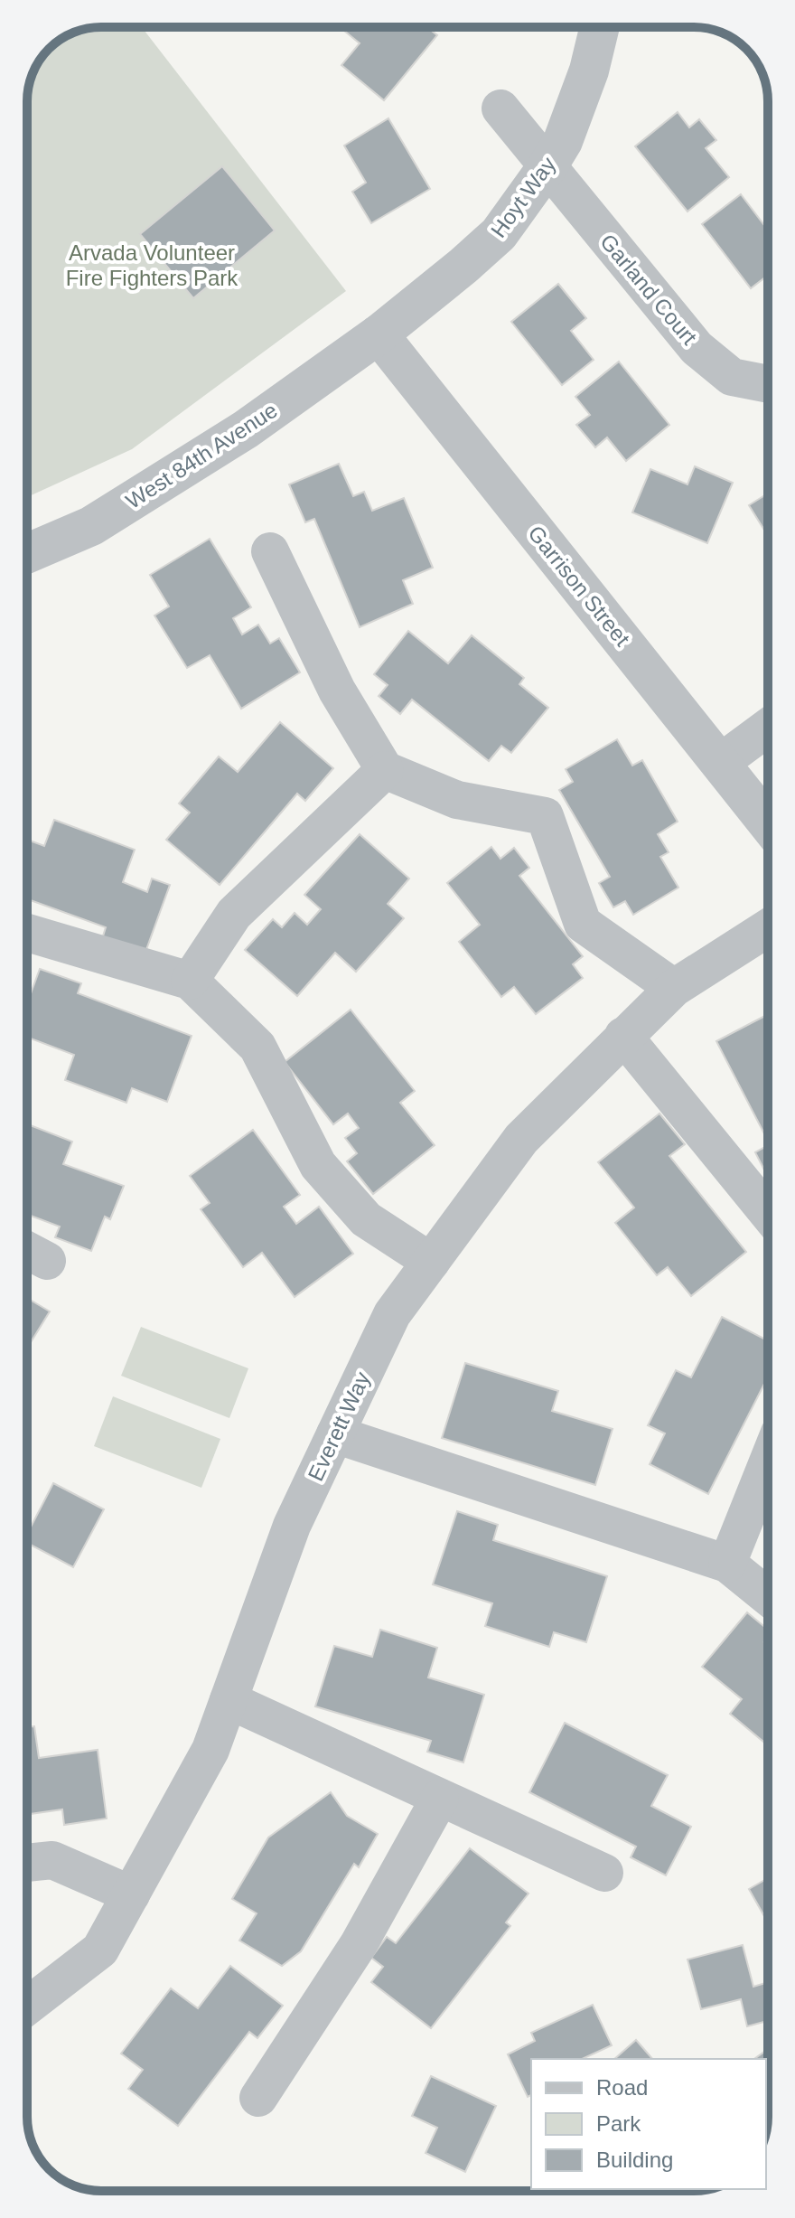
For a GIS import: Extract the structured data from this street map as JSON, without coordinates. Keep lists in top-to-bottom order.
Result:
{
  "streets": {
    "street": [
      "Hoyt Way",
      "Garland Court",
      "West 84th Avenue",
      "Garrison Street",
      "Everett Way"
    ]
  },
  "crossings": [
    ["Hoyt Way", "Garland Court"],
    ["Hoyt Way", "West 84th Avenue"],
    ["Hoyt Way", "Garrison Street"],
    ["West 84th Avenue", "Garrison Street"]
  ],
  "parks": ["Arvada Volunteer Fire Fighters Park"],
  "legend": ["Road", "Park", "Building"]
}
